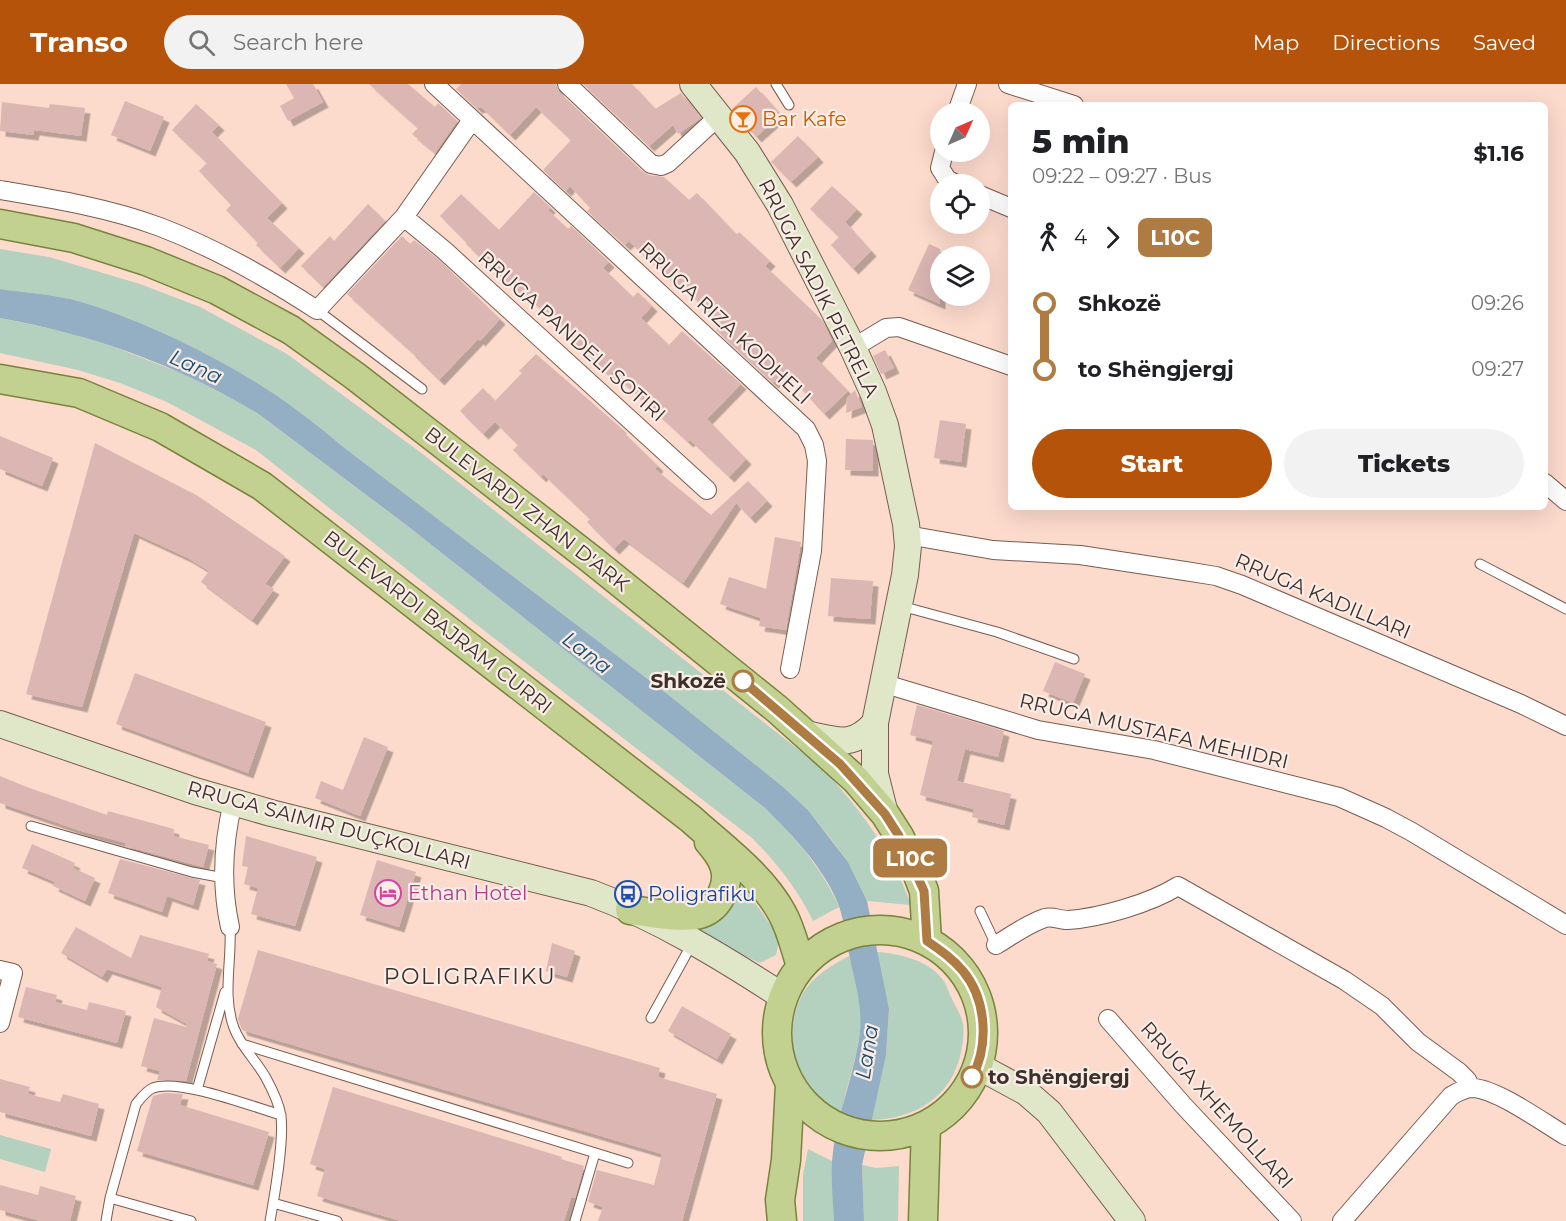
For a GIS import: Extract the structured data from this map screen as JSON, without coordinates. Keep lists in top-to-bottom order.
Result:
{
  "streets": {
    "main road": [
      "RRUGA SADIK PETRELA",
      "BULEVARDI ZHAN D'ARK",
      "BULEVARDI BAJRAM CURRI",
      "RRUGA SAIMIR DUÇKOLLARI"
    ],
    "street": [
      "RRUGA RIZA KODHELI",
      "RRUGA PANDELI SOTIRI",
      "RRUGA KADILLARI",
      "RRUGA MUSTAFA MEHIDRI",
      "RRUGA XHEMOLLARI"
    ]
  },
  "crossings": [
    ["RRUGA SADIK PETRELA", "BULEVARDI ZHAN D'ARK"],
    ["RRUGA SADIK PETRELA", "RRUGA KADILLARI"],
    ["RRUGA SADIK PETRELA", "RRUGA MUSTAFA MEHIDRI"],
    ["BULEVARDI ZHAN D'ARK", "BULEVARDI BAJRAM CURRI"],
    ["BULEVARDI ZHAN D'ARK", "RRUGA SAIMIR DUÇKOLLARI"],
    ["BULEVARDI BAJRAM CURRI", "RRUGA SAIMIR DUÇKOLLARI"]
  ],
  "districts": ["POLIGRAFIKU"],
  "water": ["Lana"],
  "places": {
    "bar": ["Bar Kafe"],
    "other": ["Shkozë", "to Shëngjergj"],
    "hotel": ["Ethan Hotel"],
    "bus stop": ["Poligrafiku"]
  },
  "lines": ["bus line L10C"],
  "north": "top right",
  "page": {
    "header": "Transo",
    "search": "Search here",
    "nav": ["Map", "Directions", "Saved"],
    "on_map": "L10C",
    "heading": ["5 min", "09:22 – 09:27 · Bus", "$1.16"],
    "legs": ["4", "L10C"],
    "list": [
      {
        "name": "Shkozë",
        "value": "09:26"
      },
      {
        "name": "to Shëngjergj",
        "value": "09:27"
      }
    ],
    "buttons": ["Start", "Tickets"]
  }
}
